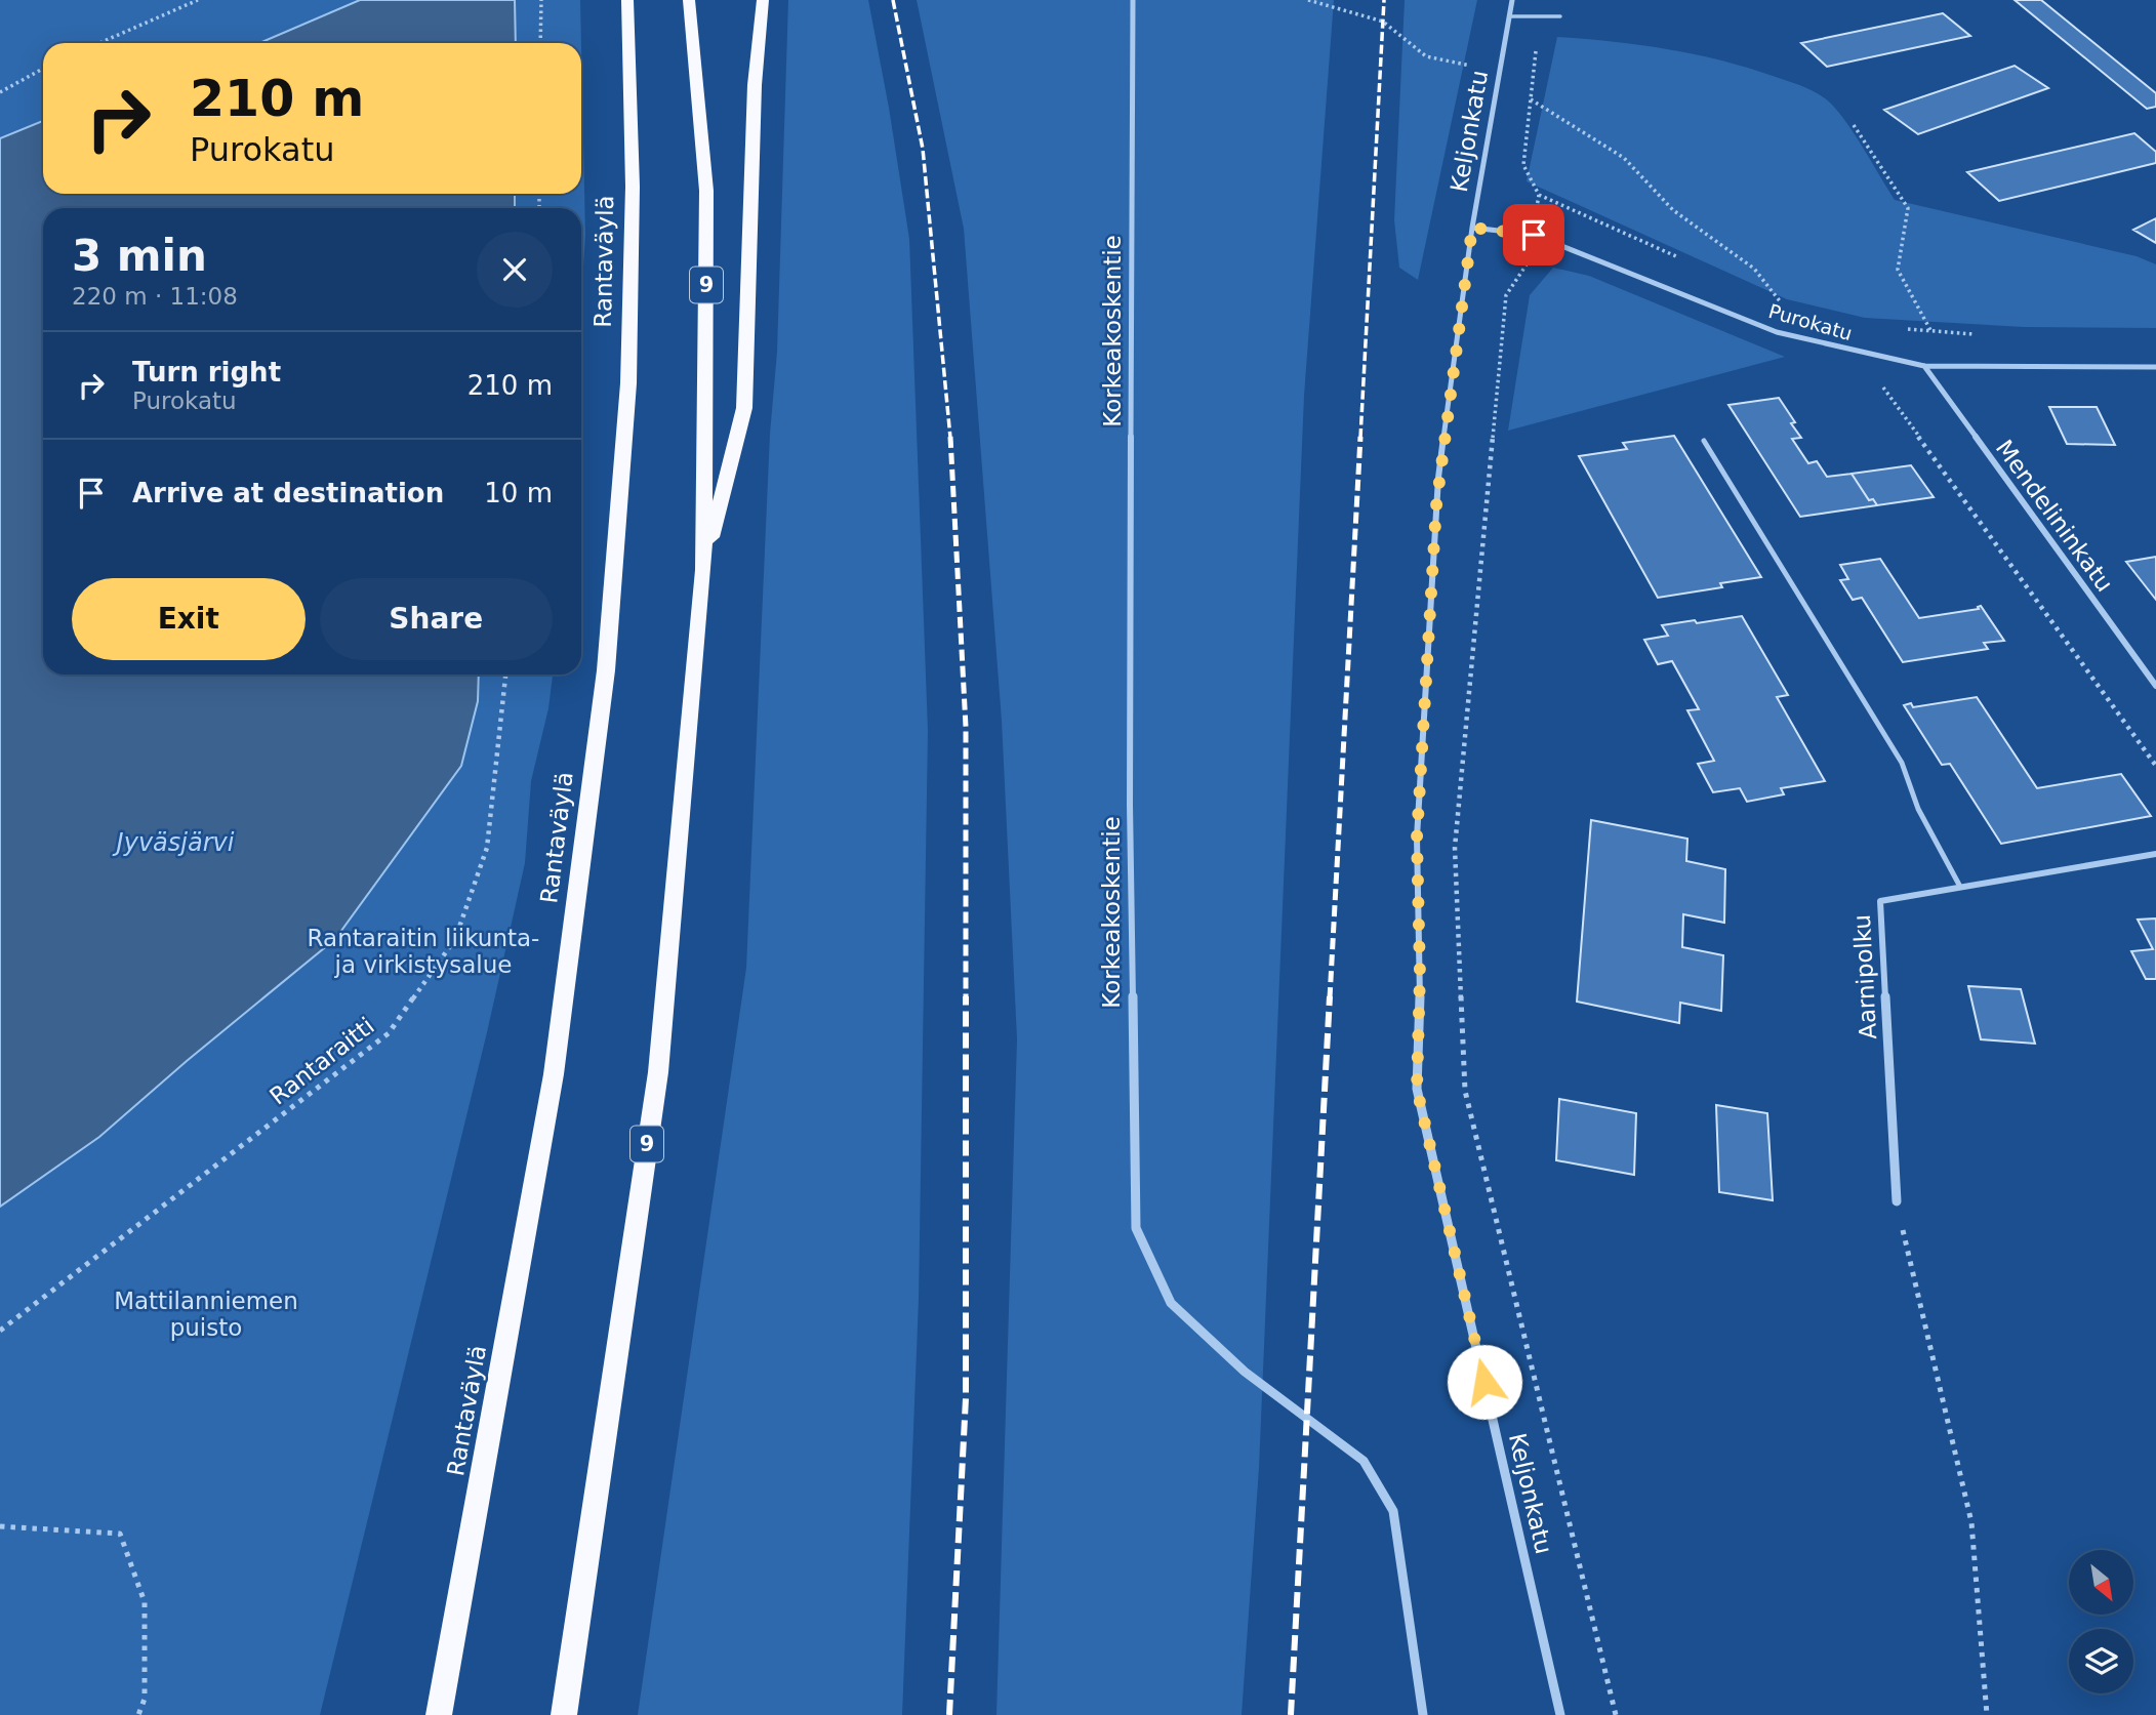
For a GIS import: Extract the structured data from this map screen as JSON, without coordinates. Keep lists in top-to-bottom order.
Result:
{
  "streets": {
    "highway": ["Rantaväylä", "9"],
    "street": [
      "Keljonkatu",
      "Purokatu",
      "Korkeakoskentie",
      "Mendelininkatu",
      "Aarnipolku"
    ],
    "path": ["Rantaraitti"]
  },
  "crossings": [
    ["Keljonkatu", "Purokatu"],
    ["Purokatu", "Mendelininkatu"]
  ],
  "water": ["Jyväsjärvi"],
  "parks": ["Rantaraitin liikunta- ja virkistysalue", "Mattilanniemen puisto"],
  "north": "bottom right",
  "page": {
    "turn": ["210 m", "Purokatu"],
    "heading": ["3 min", "220 m · 11:08"],
    "list": [
      {
        "name": "Turn right",
        "note": "Purokatu",
        "value": "210 m"
      },
      {
        "name": "Arrive at destination",
        "value": "10 m"
      }
    ],
    "buttons": ["Exit", "Share"]
  }
}
